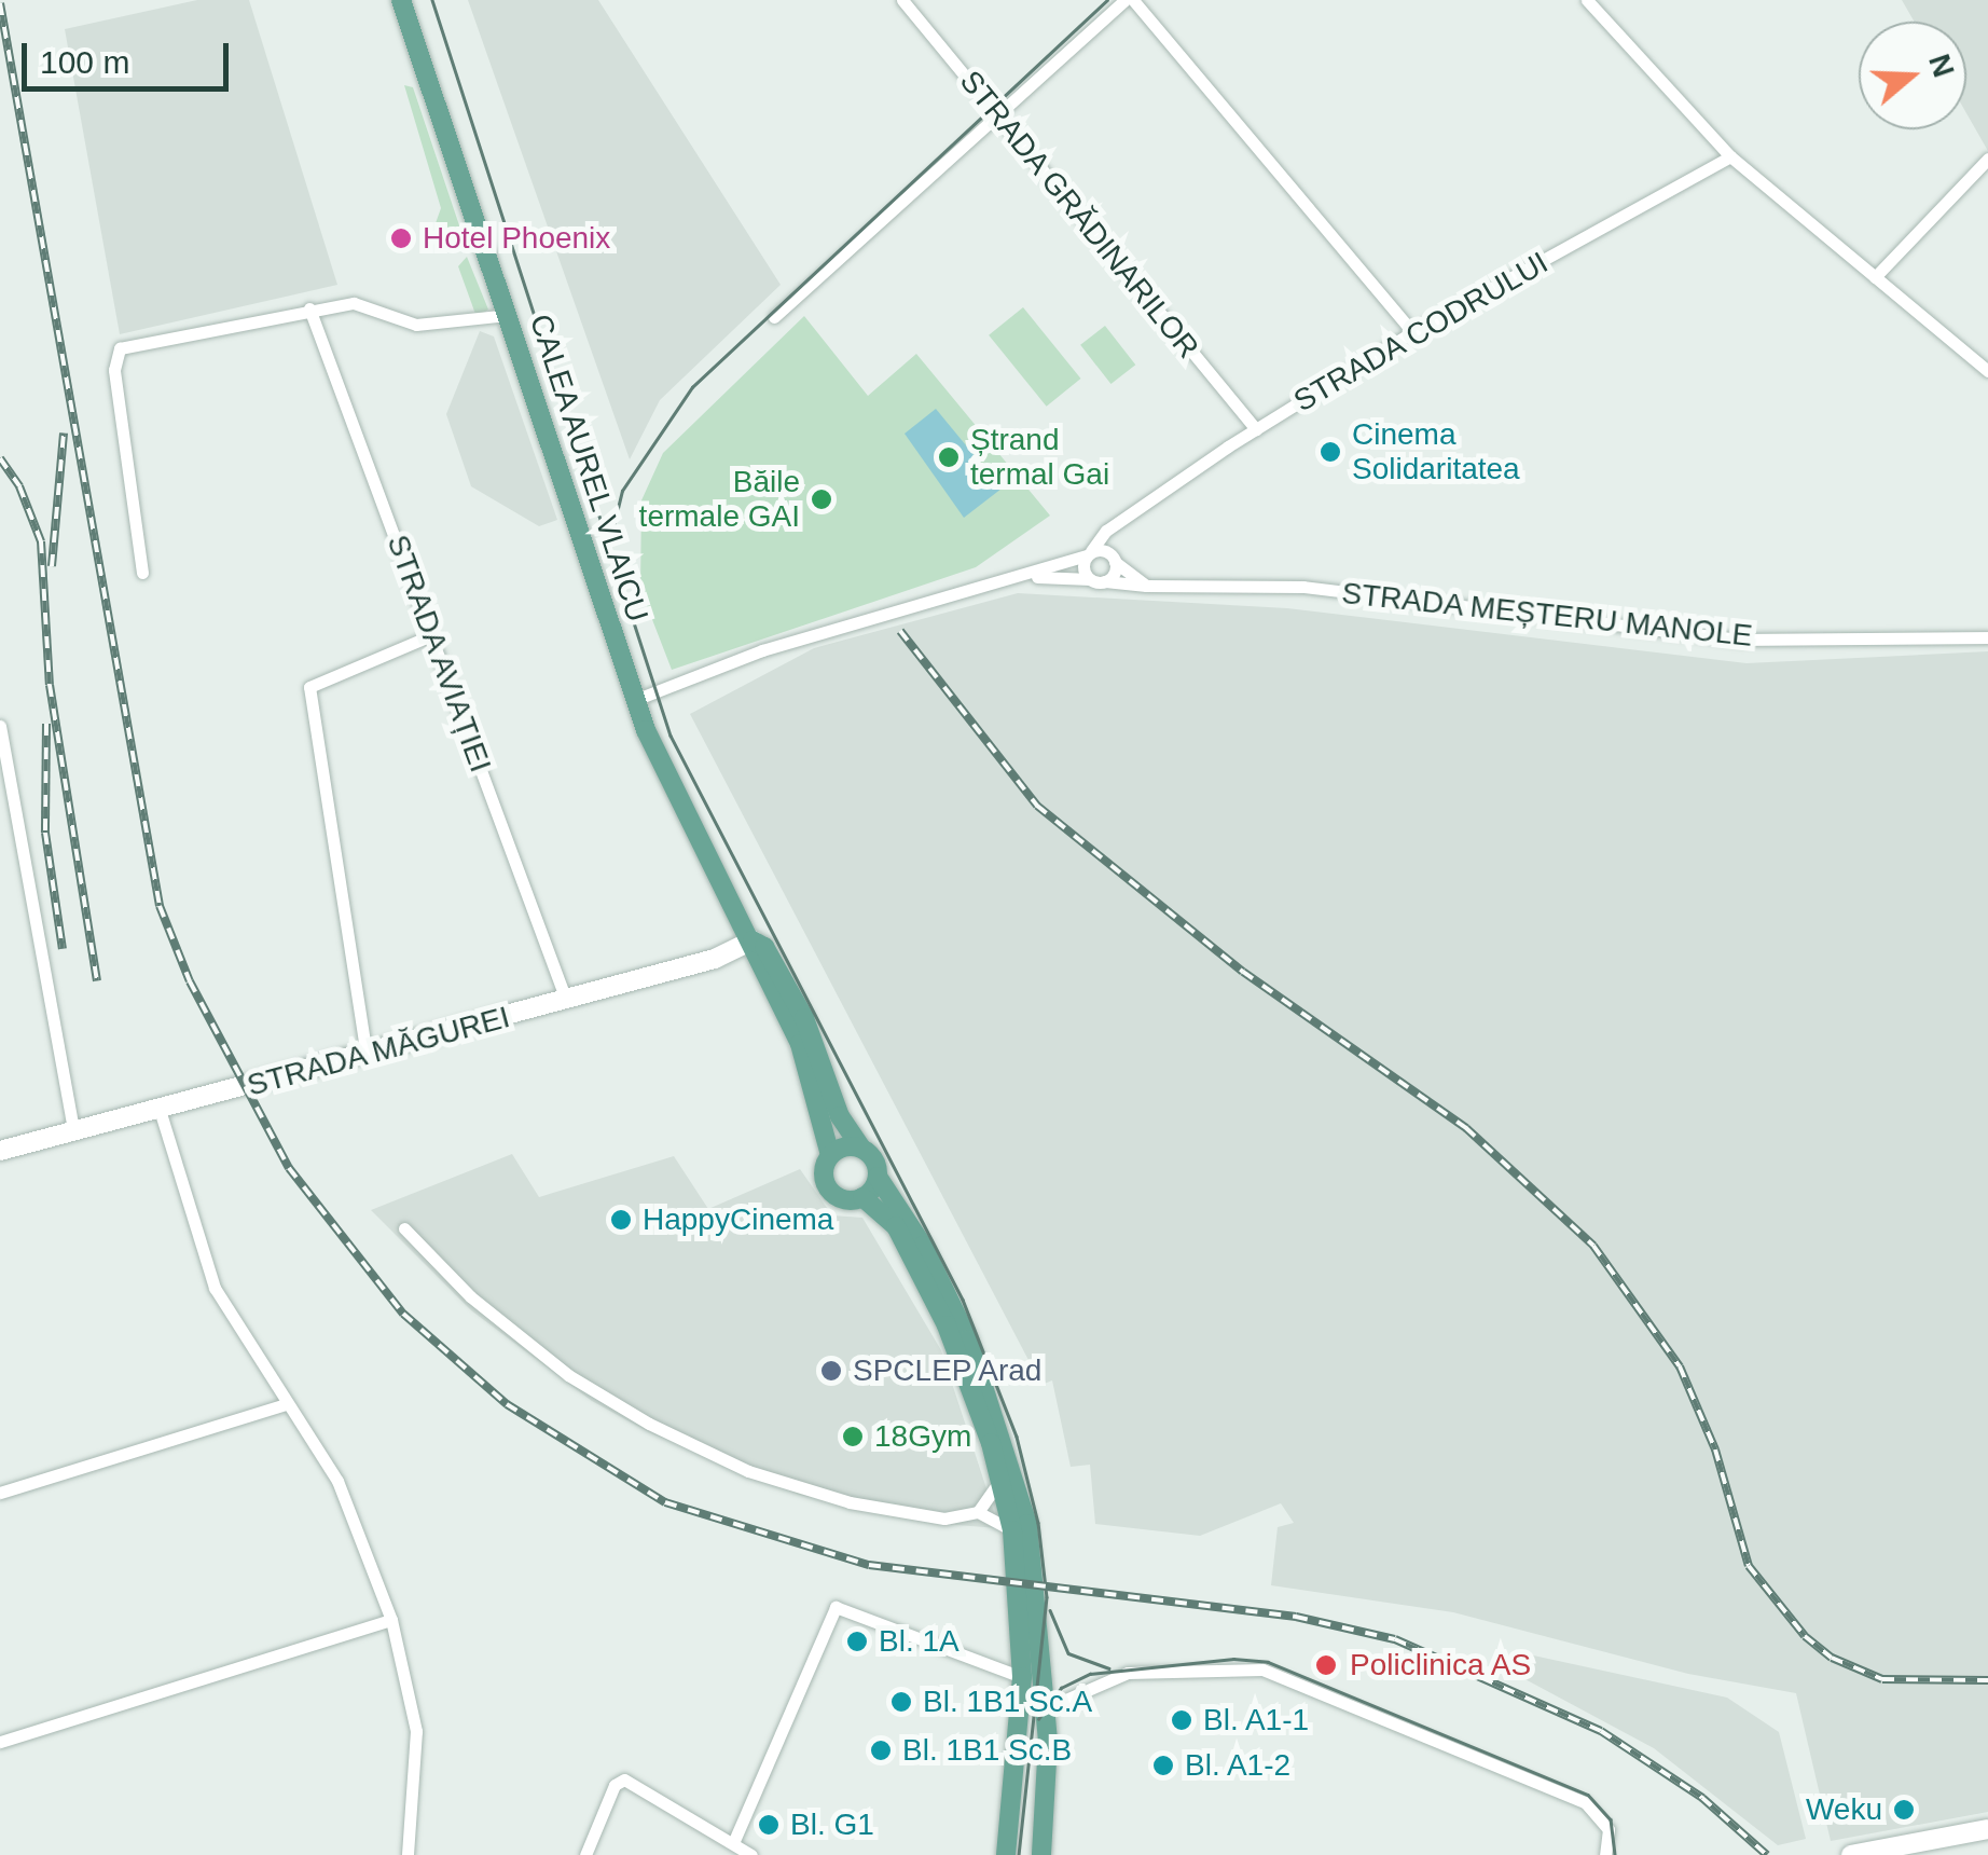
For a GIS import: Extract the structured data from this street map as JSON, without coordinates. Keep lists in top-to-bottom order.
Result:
{
  "streets": {
    "main road": ["CALEA AUREL VLAICU"],
    "street": [
      "STRADA GRĂDINARILOR",
      "STRADA CODRULUI",
      "STRADA MEȘTERU MANOLE",
      "STRADA AVIAȚIEI",
      "STRADA MĂGUREI"
    ]
  },
  "crossings": [
    ["STRADA GRĂDINARILOR", "STRADA CODRULUI"],
    ["CALEA AUREL VLAICU", "STRADA MĂGUREI"],
    ["STRADA AVIAȚIEI", "STRADA MĂGUREI"]
  ],
  "places": [
    "Hotel Phoenix",
    "Cinema Solidaritatea",
    "Ștrand termal Gai",
    "Băile termale GAI",
    "HappyCinema",
    "SPCLEP Arad",
    "18Gym",
    "Bl. 1A",
    "Policlinica AS",
    "Bl. 1B1 Sc.A",
    "Bl. A1-1",
    "Bl. 1B1 Sc.B",
    "Bl. A1-2",
    "Weku",
    "Bl. G1"
  ],
  "scale_bar": "100 m",
  "north": "right"
}
